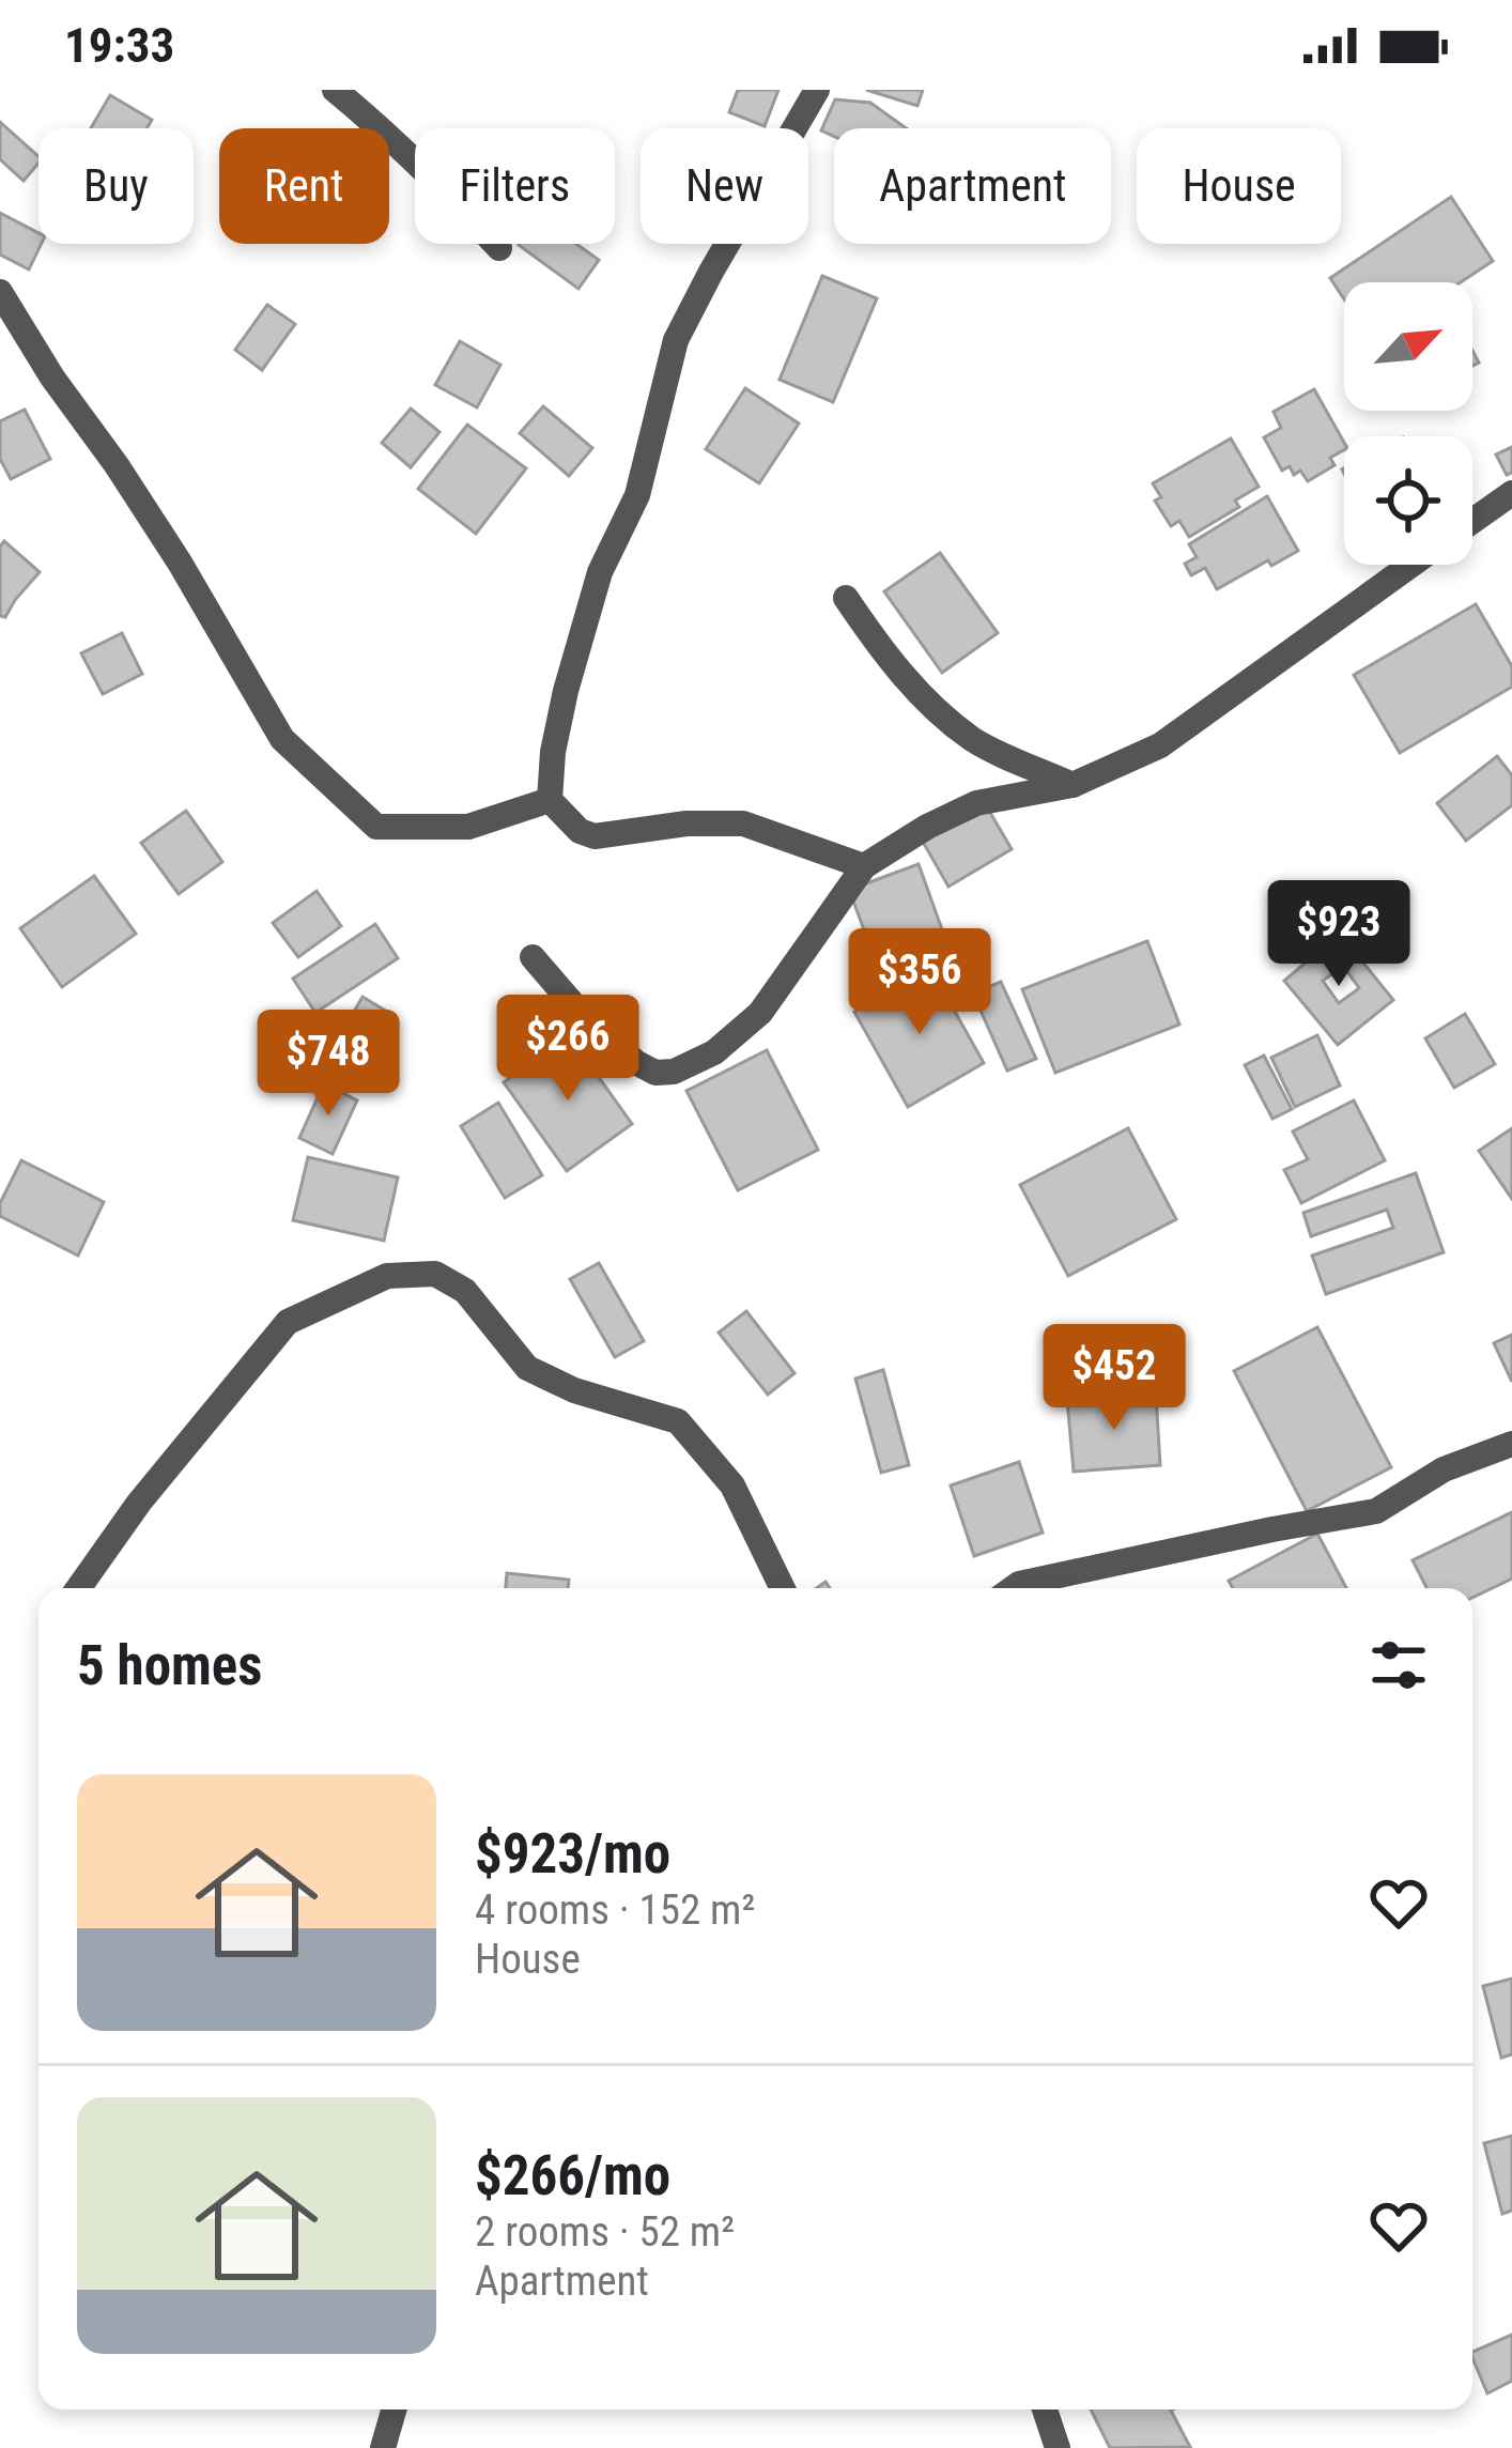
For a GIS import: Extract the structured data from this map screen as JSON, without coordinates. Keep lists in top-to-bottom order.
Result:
{
  "north": "top right",
  "page": {
    "status": "19:33",
    "chip": [
      "Buy",
      "Rent",
      "Filters",
      "New",
      "Apartment",
      "House"
    ],
    "price": [
      "$923",
      "$356",
      "$266",
      "$748",
      "$452"
    ],
    "heading": "5 homes",
    "list": [
      {
        "name": "$923/mo",
        "note": "4 rooms · 152 m² · House"
      },
      {
        "name": "$266/mo",
        "note": "2 rooms · 52 m² · Apartment"
      }
    ]
  }
}
